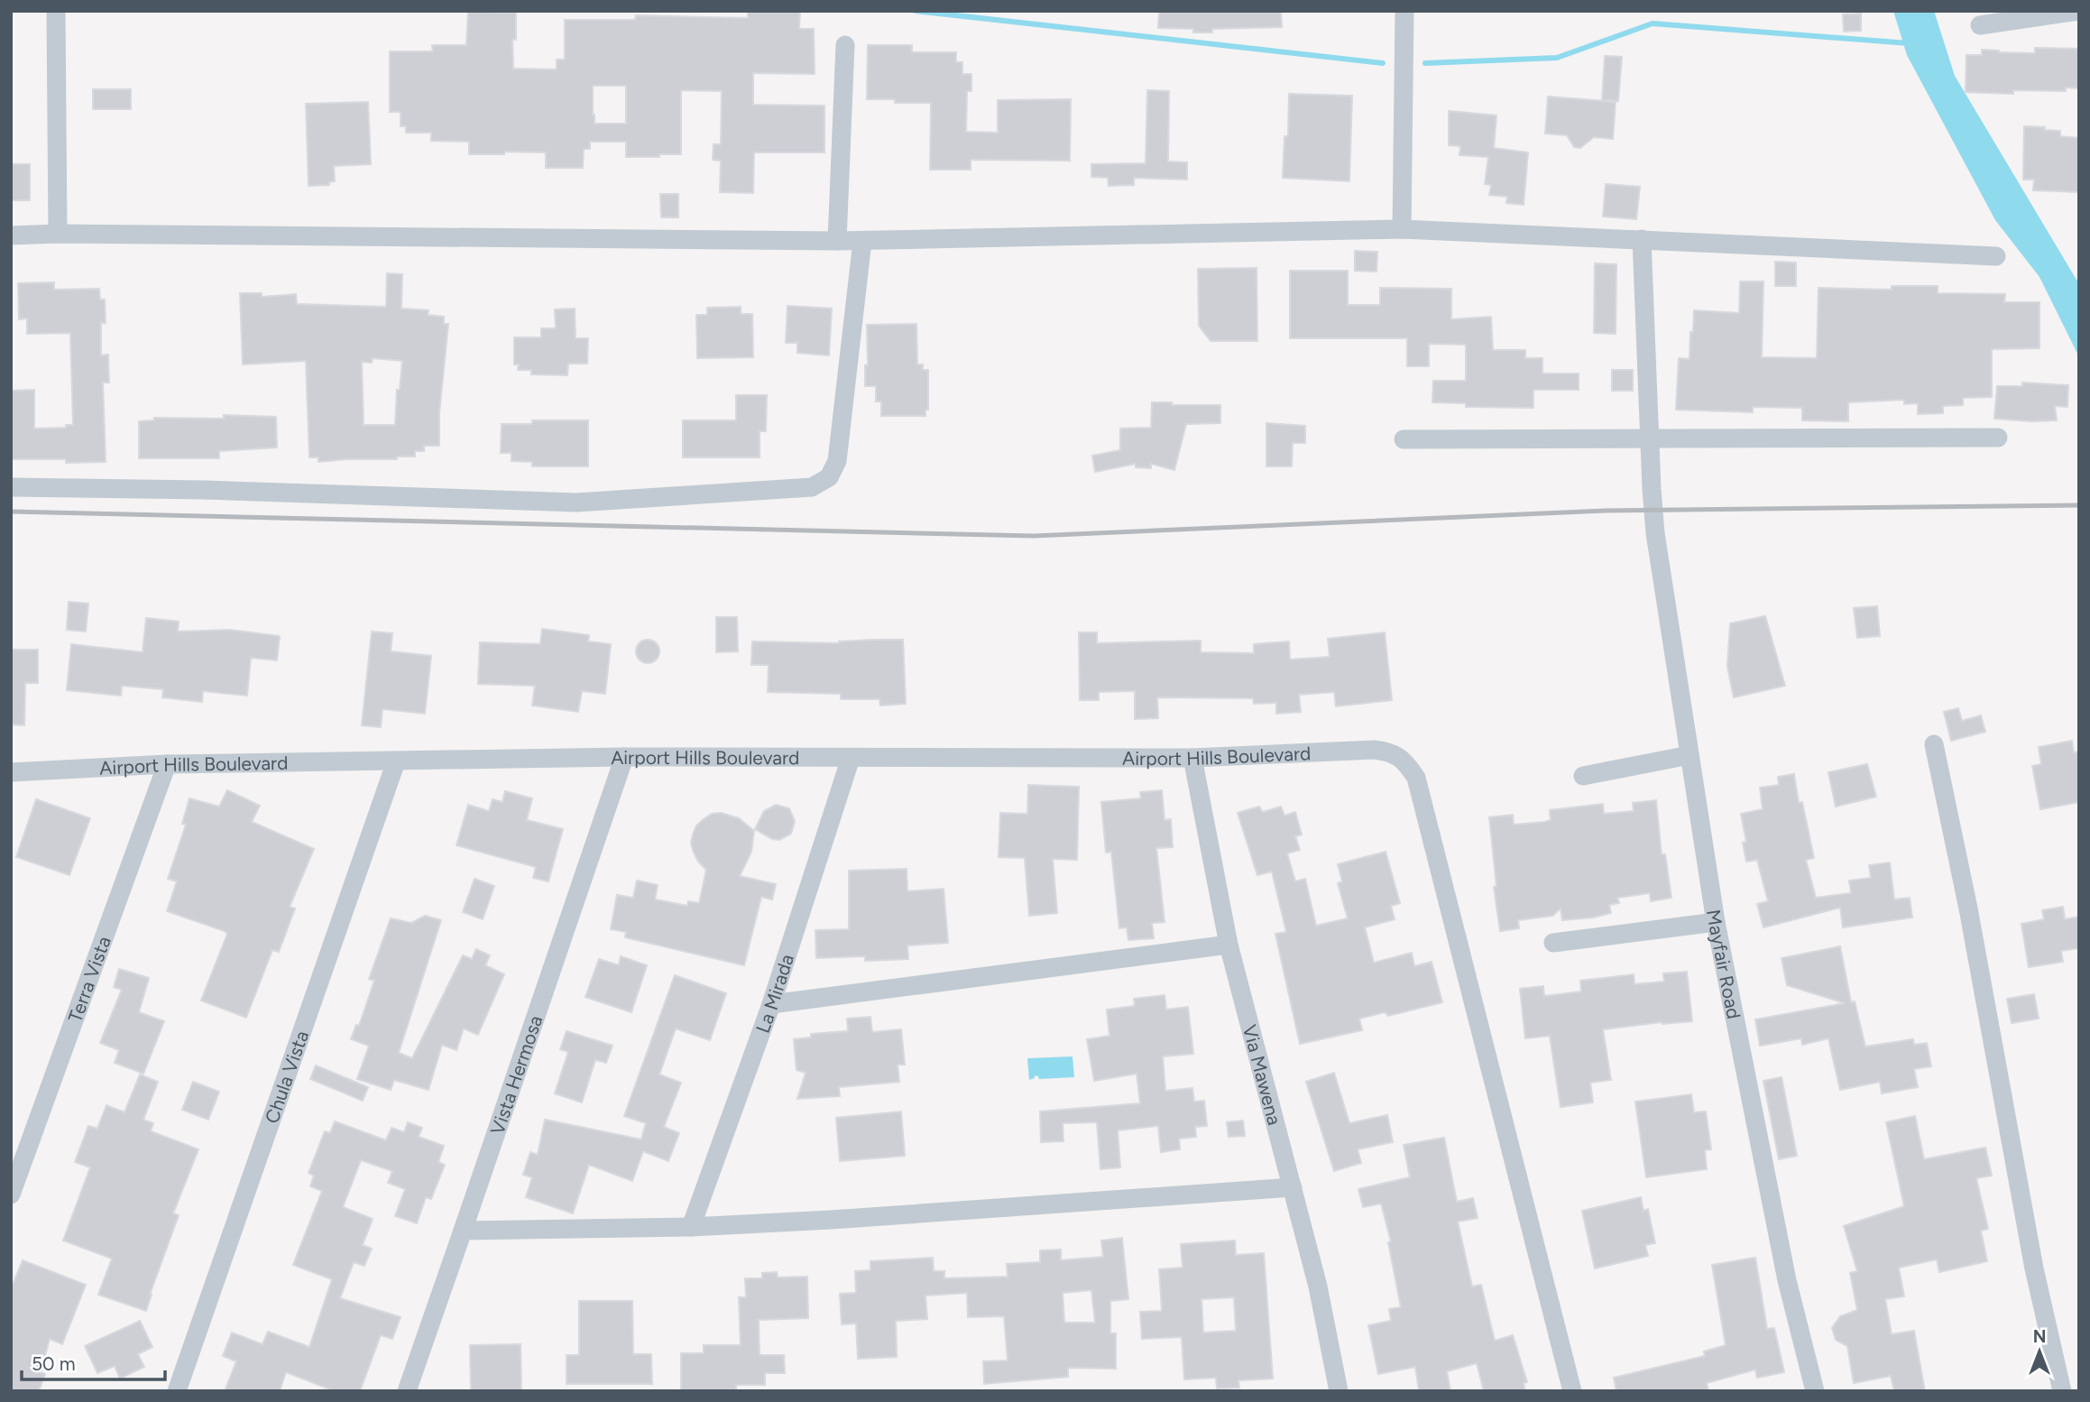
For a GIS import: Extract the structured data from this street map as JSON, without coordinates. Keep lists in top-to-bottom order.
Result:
{
  "streets": {
    "street": [
      "Airport Hills Boulevard",
      "Mayfair Road",
      "Terra Vista",
      "La Mirada",
      "Vista Hermosa",
      "Via Mawena",
      "Chula Vista"
    ]
  },
  "crossings": [
    ["Airport Hills Boulevard", "Terra Vista"],
    ["Airport Hills Boulevard", "La Mirada"],
    ["Airport Hills Boulevard", "Vista Hermosa"],
    ["Airport Hills Boulevard", "Via Mawena"],
    ["Airport Hills Boulevard", "Chula Vista"]
  ],
  "scale_bar": "50 m",
  "north": "top"
}
